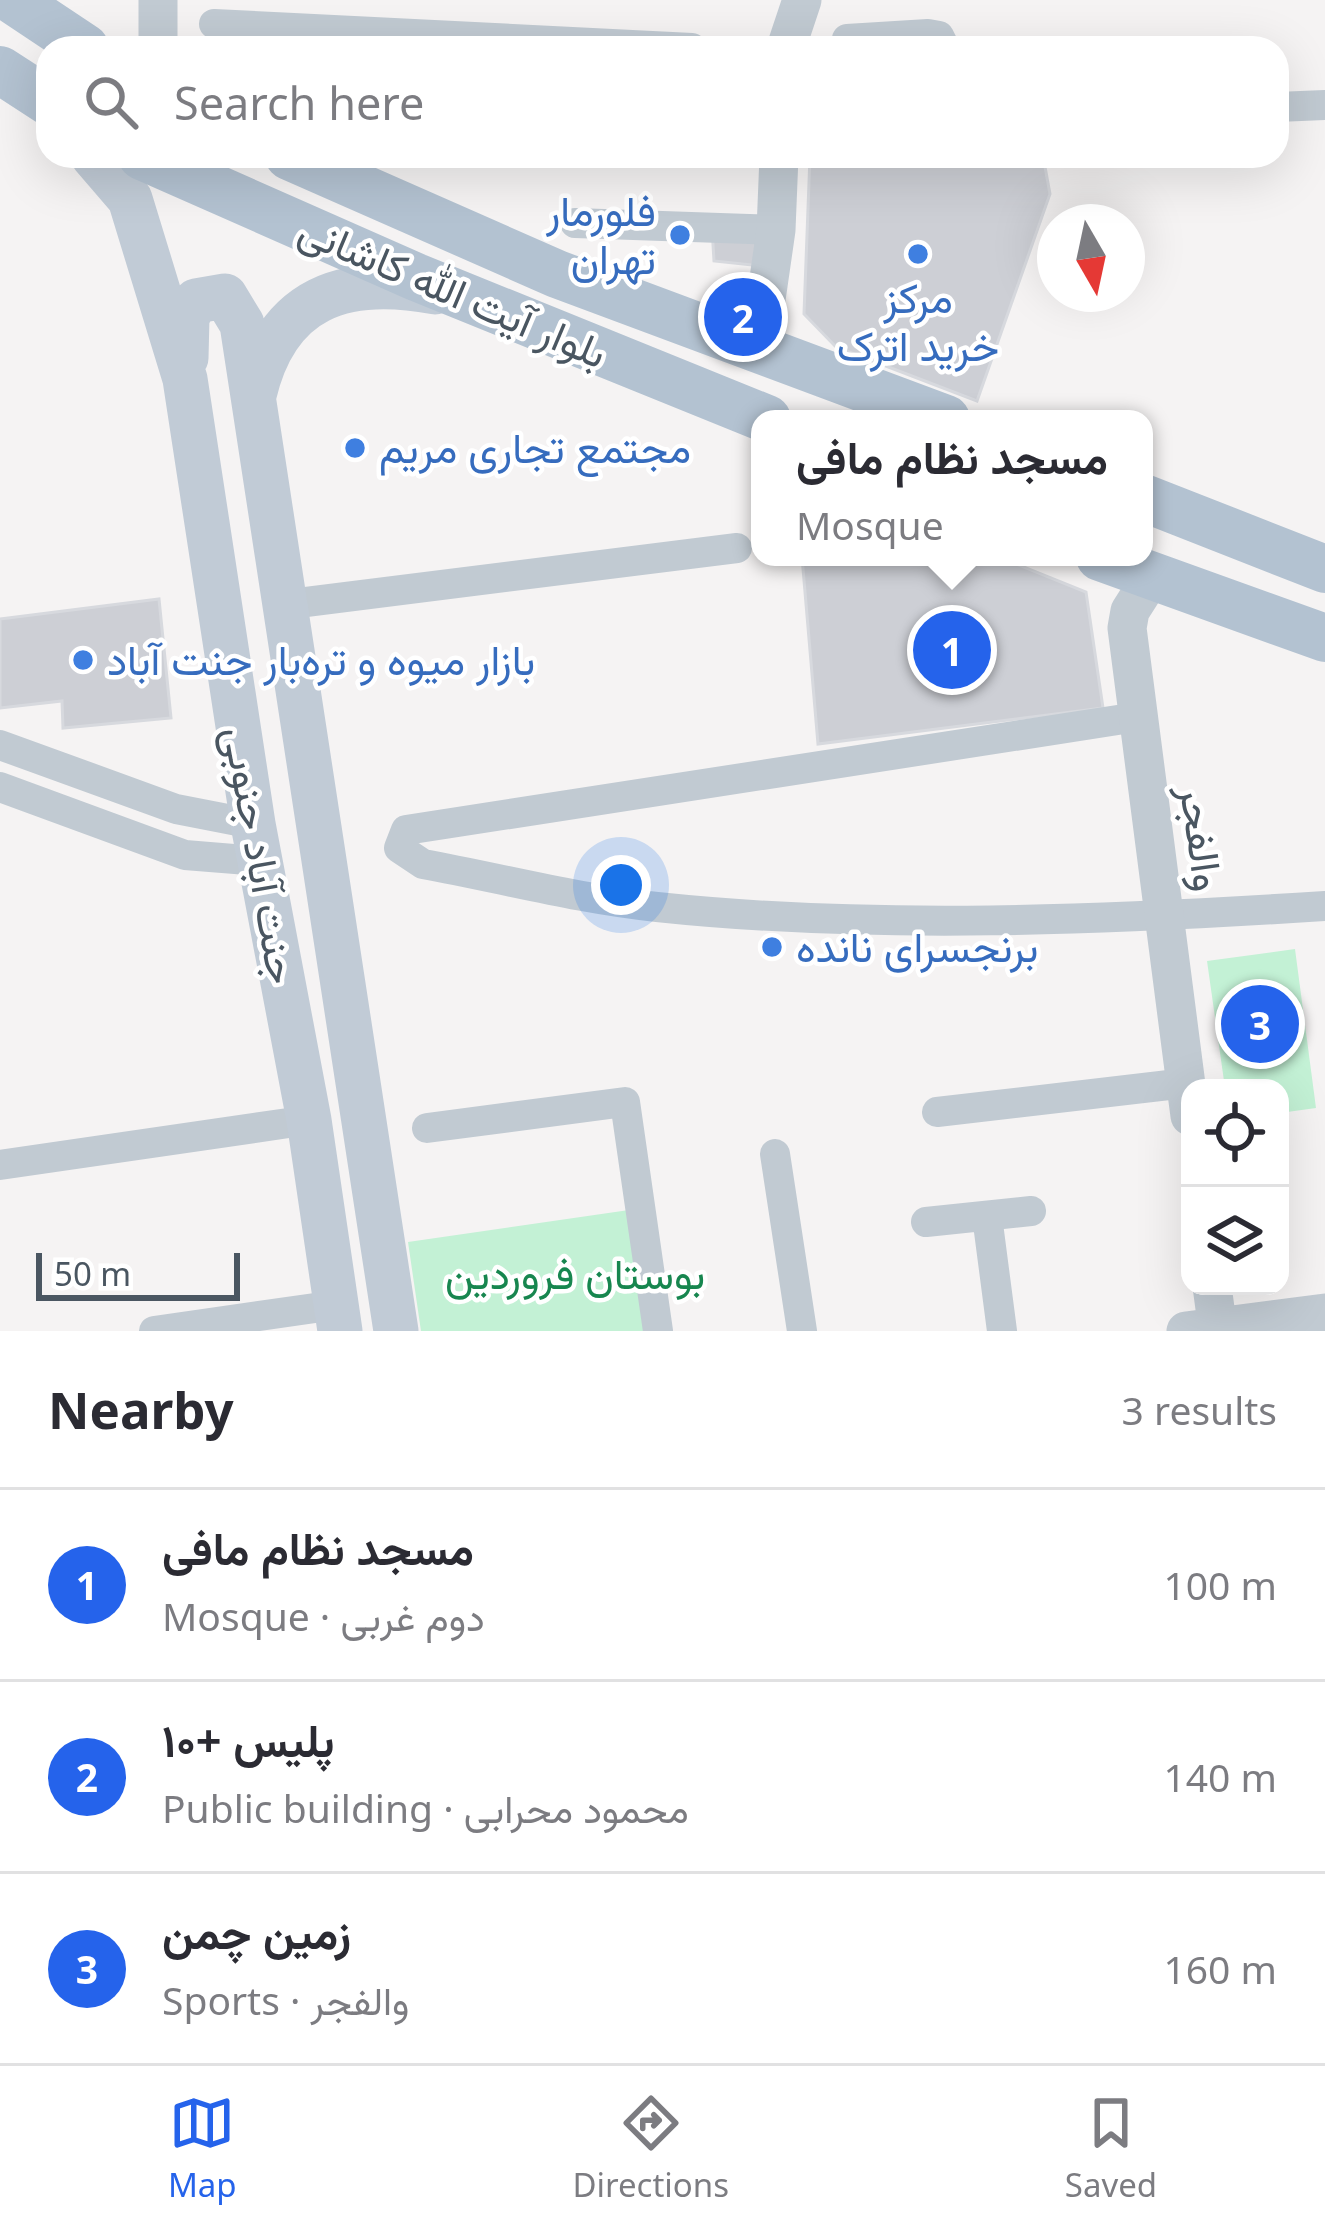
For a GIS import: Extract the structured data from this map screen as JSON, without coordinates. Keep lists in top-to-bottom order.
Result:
{
  "streets": {
    "main road": ["بلوار آیت الله کاشانی", "جنت آباد جنوبی"],
    "street": ["والفجر"]
  },
  "parks": ["بوستان فروردین"],
  "places": [
    "فلورمار تهران",
    "مرکز خرید اترک",
    "مجتمع تجاری مریم",
    "بازار میوه و تره‌بار جنت آباد",
    "برنجسرای نانده"
  ],
  "scale_bar": "50 m",
  "north": "bottom",
  "page": {
    "search": "Search here",
    "pins": ["2", "1", "3"],
    "popup": ["مسجد نظام مافی", "Mosque"],
    "scale": "50 m",
    "heading": ["Nearby", "3 results"],
    "list": [
      {
        "mark": "1",
        "name": "مسجد نظام مافی",
        "note": "Mosque · دوم غربی",
        "value": "100 m"
      },
      {
        "mark": "2",
        "name": "پلیس +۱۰",
        "note": "Public building · محمود محرابی",
        "value": "140 m"
      },
      {
        "mark": "3",
        "name": "زمین چمن",
        "note": "Sports · والفجر",
        "value": "160 m"
      }
    ],
    "nav": ["Map", "Directions", "Saved"]
  }
}
